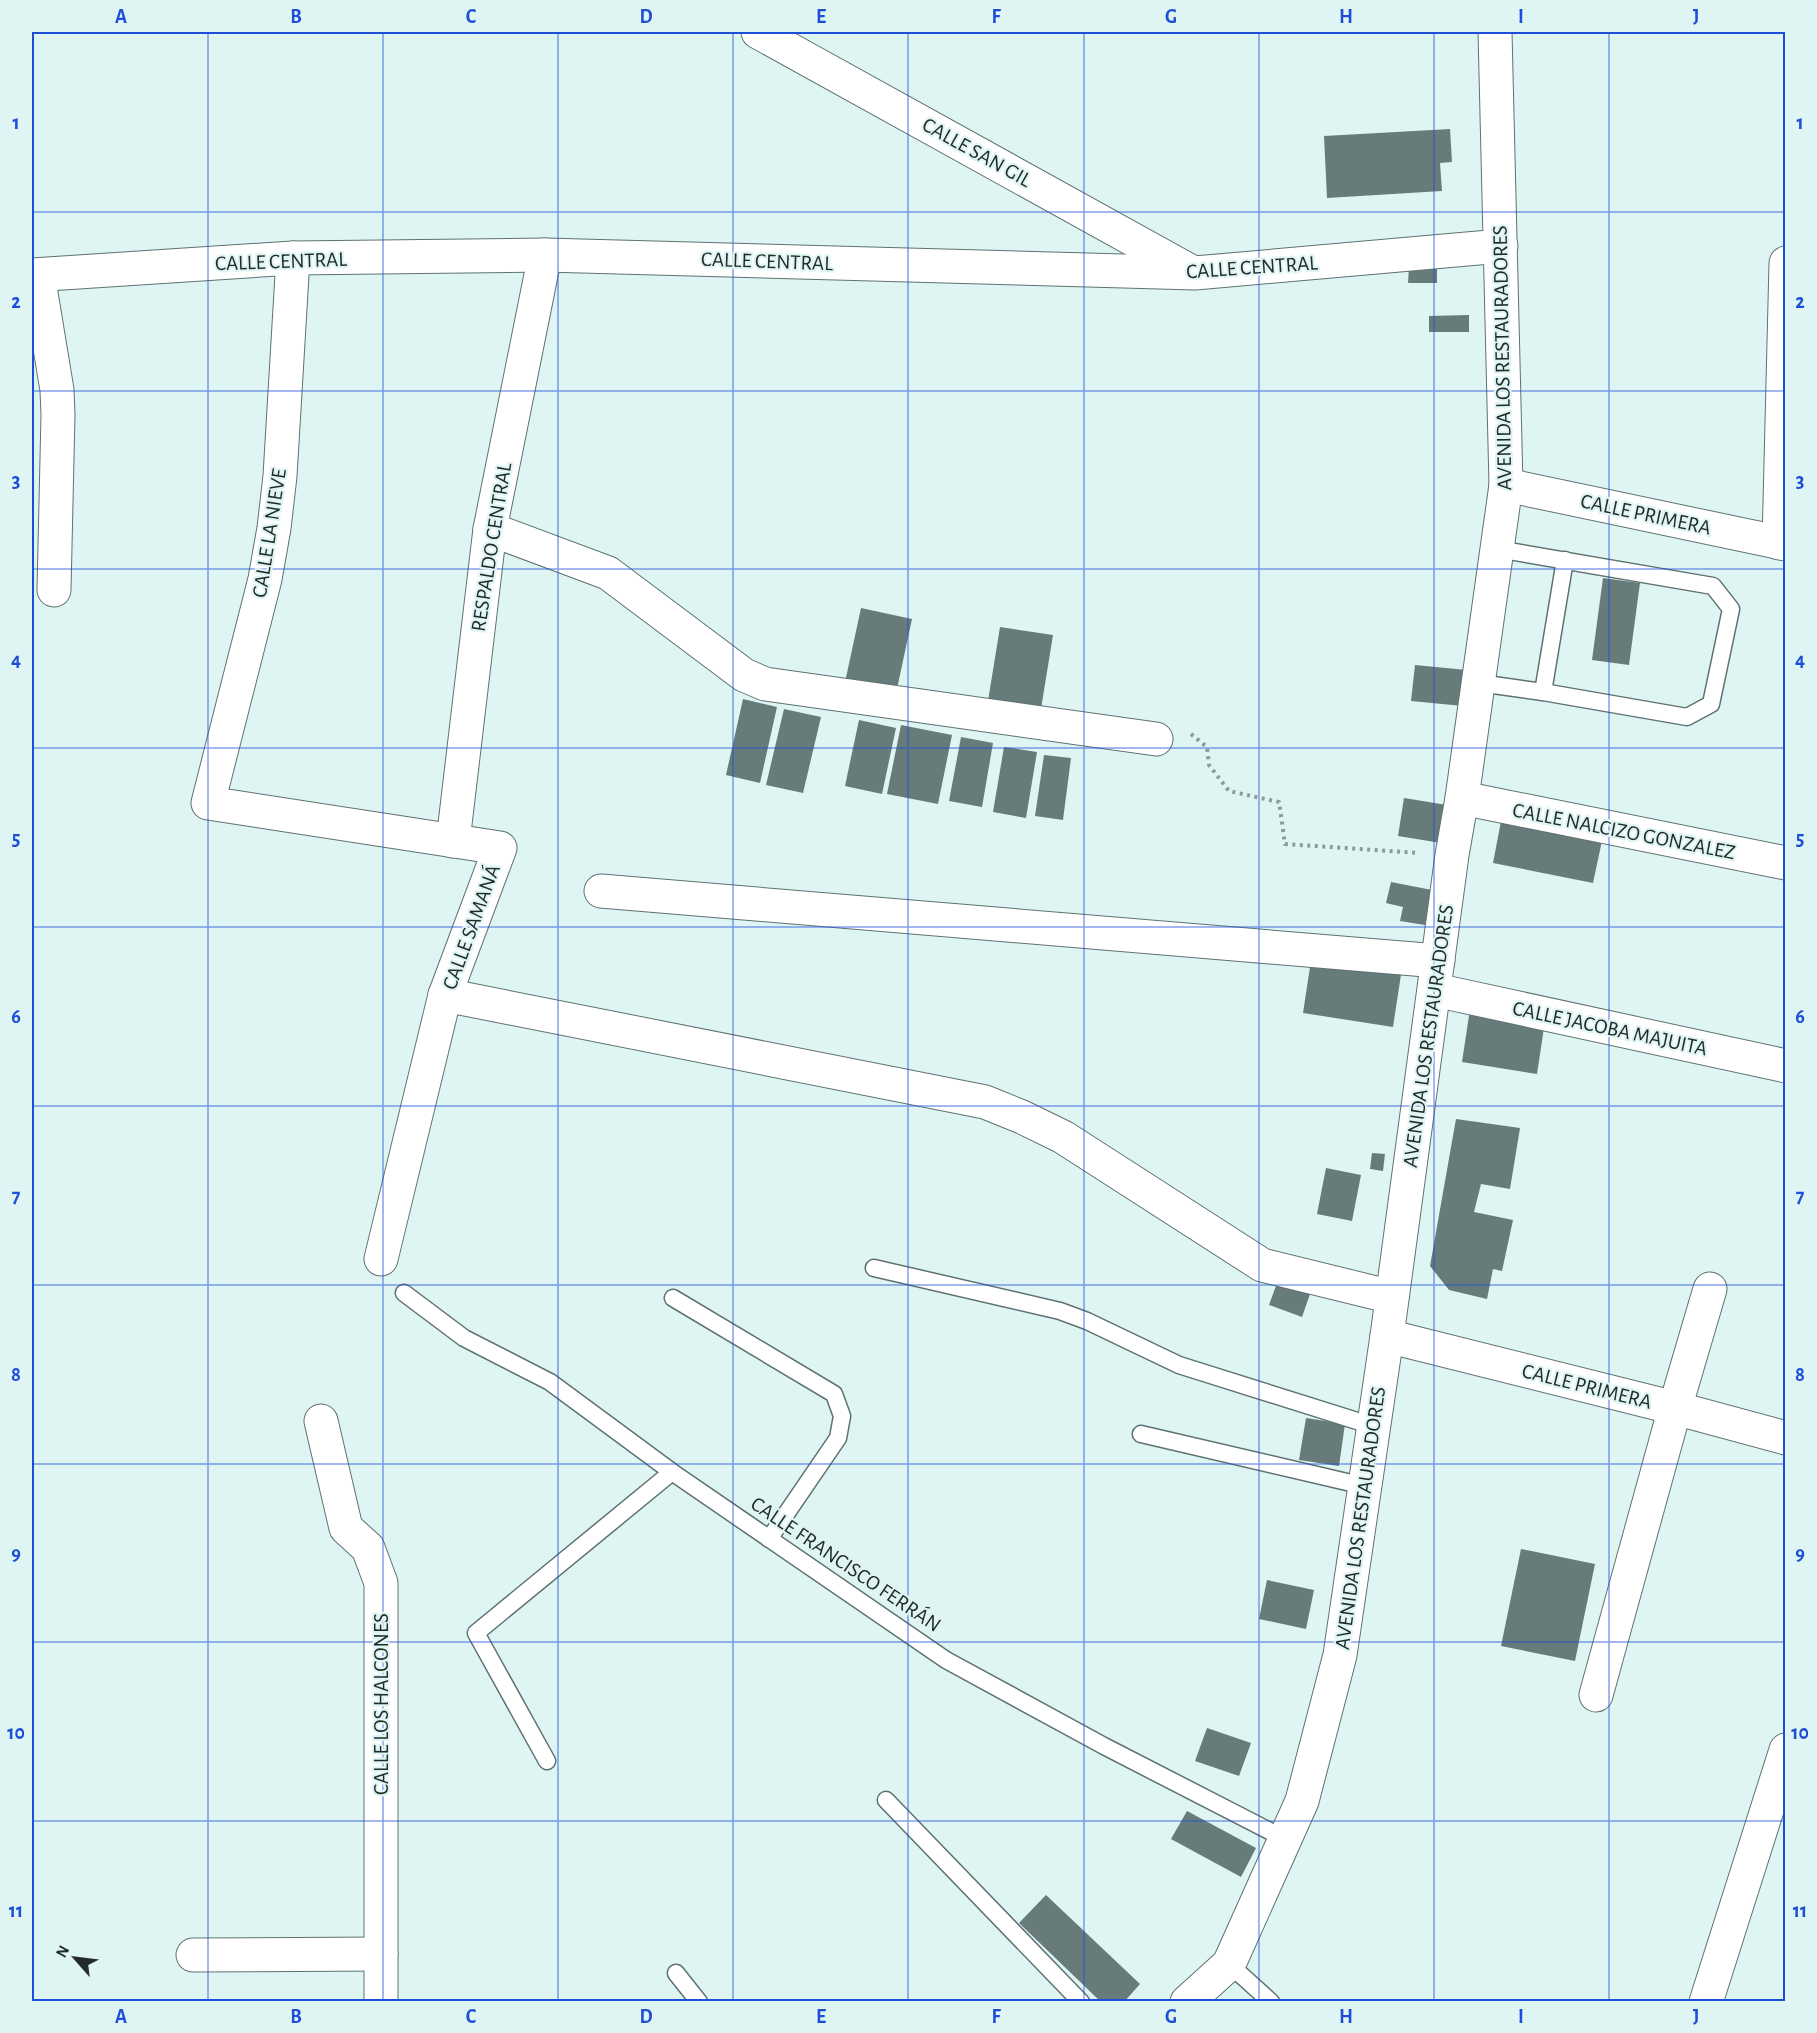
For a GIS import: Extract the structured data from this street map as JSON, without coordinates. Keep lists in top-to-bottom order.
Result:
{
  "streets": {
    "street": [
      "CALLE SAN GIL",
      "CALLE CENTRAL",
      "AVENIDA LOS RESTAURADORES",
      "CALLE PRIMERA",
      "CALLE LA NIEVE",
      "RESPALDO CENTRAL",
      "CALLE NALCIZO GONZALEZ",
      "CALLE SAMANÁ",
      "CALLE JACOBA MAJUITA",
      "CALLE LOS HALCONES"
    ],
    "lane": ["CALLE FRANCISCO FERRÁN"]
  },
  "crossings": [
    ["CALLE SAN GIL", "CALLE CENTRAL"],
    ["CALLE CENTRAL", "AVENIDA LOS RESTAURADORES"],
    ["CALLE CENTRAL", "CALLE LA NIEVE"],
    ["CALLE CENTRAL", "RESPALDO CENTRAL"],
    ["AVENIDA LOS RESTAURADORES", "CALLE PRIMERA"],
    ["AVENIDA LOS RESTAURADORES", "CALLE NALCIZO GONZALEZ"],
    ["AVENIDA LOS RESTAURADORES", "CALLE JACOBA MAJUITA"],
    ["AVENIDA LOS RESTAURADORES", "CALLE FRANCISCO FERRÁN"],
    ["CALLE LA NIEVE", "CALLE SAMANÁ"],
    ["RESPALDO CENTRAL", "CALLE SAMANÁ"]
  ],
  "north": "top left",
  "grid": {
    "columns": [
      "A",
      "B",
      "C",
      "D",
      "E",
      "F",
      "G",
      "H",
      "I",
      "J"
    ],
    "rows": [
      "1",
      "2",
      "3",
      "4",
      "5",
      "6",
      "7",
      "8",
      "9",
      "10",
      "11"
    ]
  }
}
